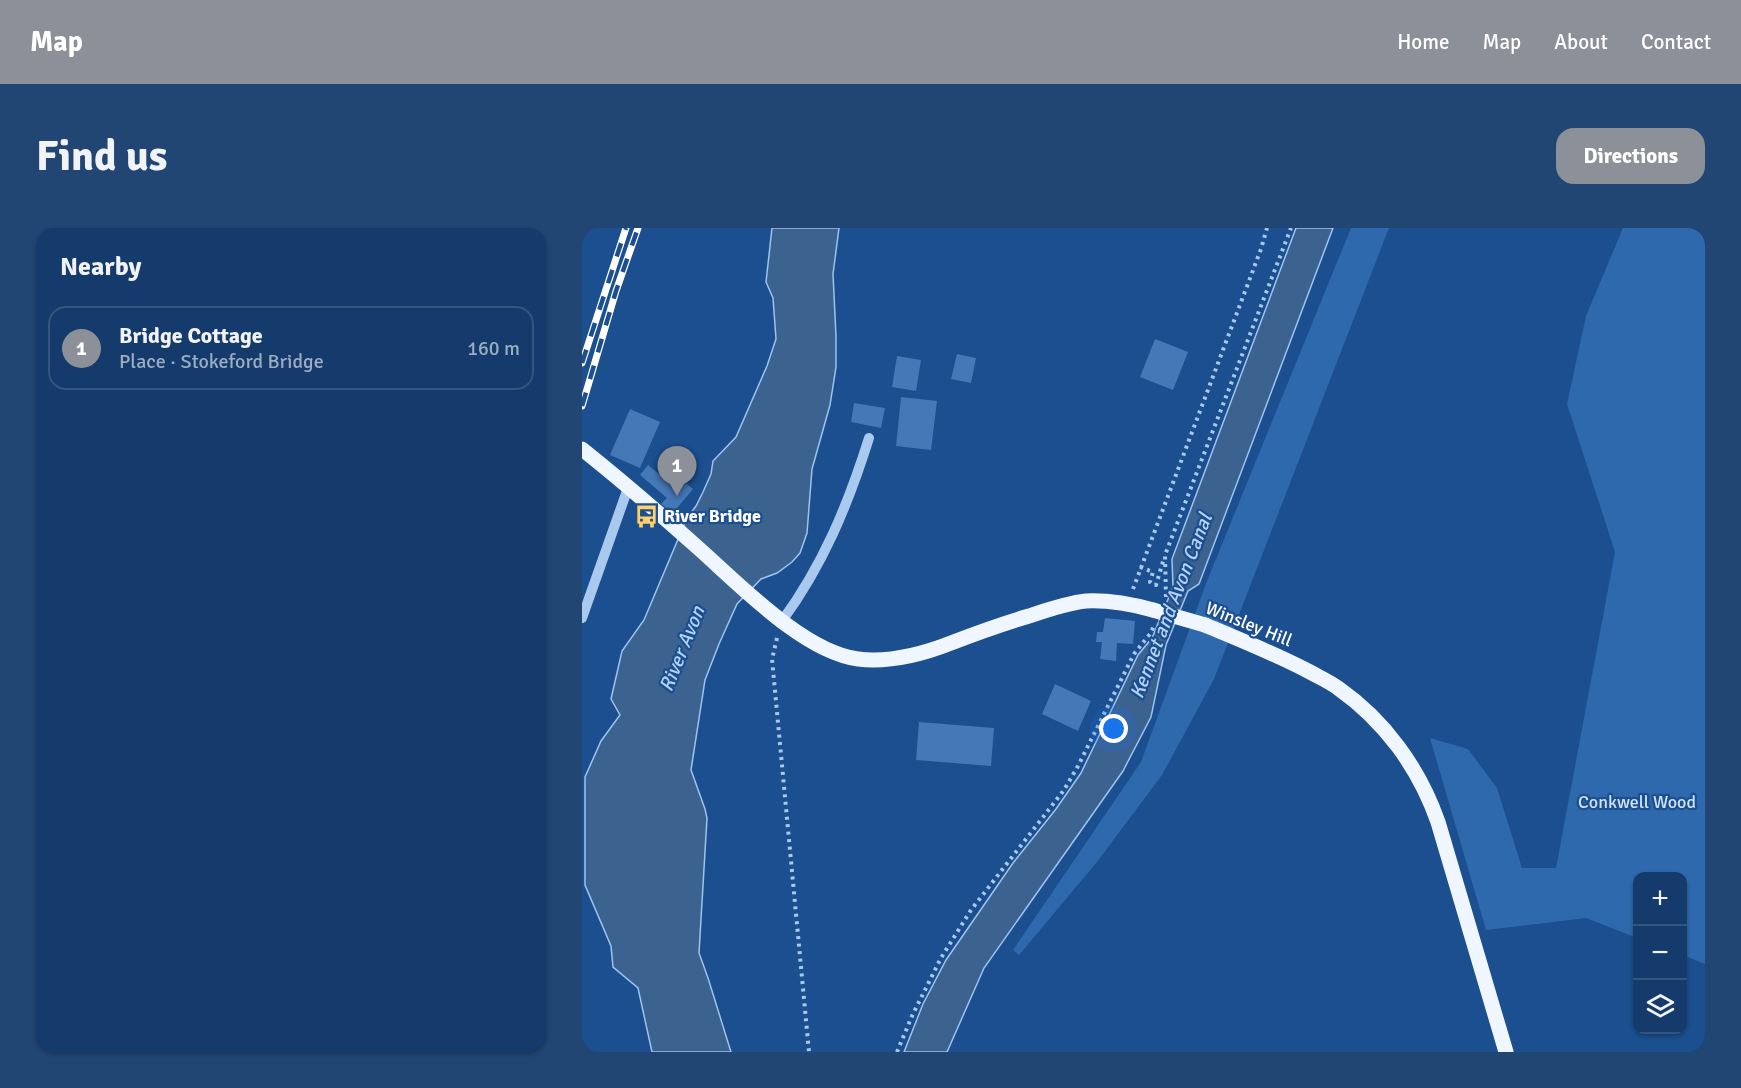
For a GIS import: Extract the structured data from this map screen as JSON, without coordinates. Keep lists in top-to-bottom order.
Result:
{
  "streets": {
    "main road": ["Winsley Hill"]
  },
  "water": ["Kennet and Avon Canal", "River Avon"],
  "parks": ["Conkwell Wood"],
  "places": {
    "bus stop": ["River Bridge"]
  },
  "page": {
    "header": "Map",
    "nav": [
      "Home",
      "Map",
      "About",
      "Contact"
    ],
    "buttons": "Directions",
    "title": "Find us",
    "heading": "Nearby",
    "list": [
      {
        "mark": "1",
        "name": "Bridge Cottage",
        "note": "Place · Stokeford Bridge",
        "value": "160 m"
      }
    ],
    "pins": "1",
    "map_buttons": ["+", "−"]
  }
}
